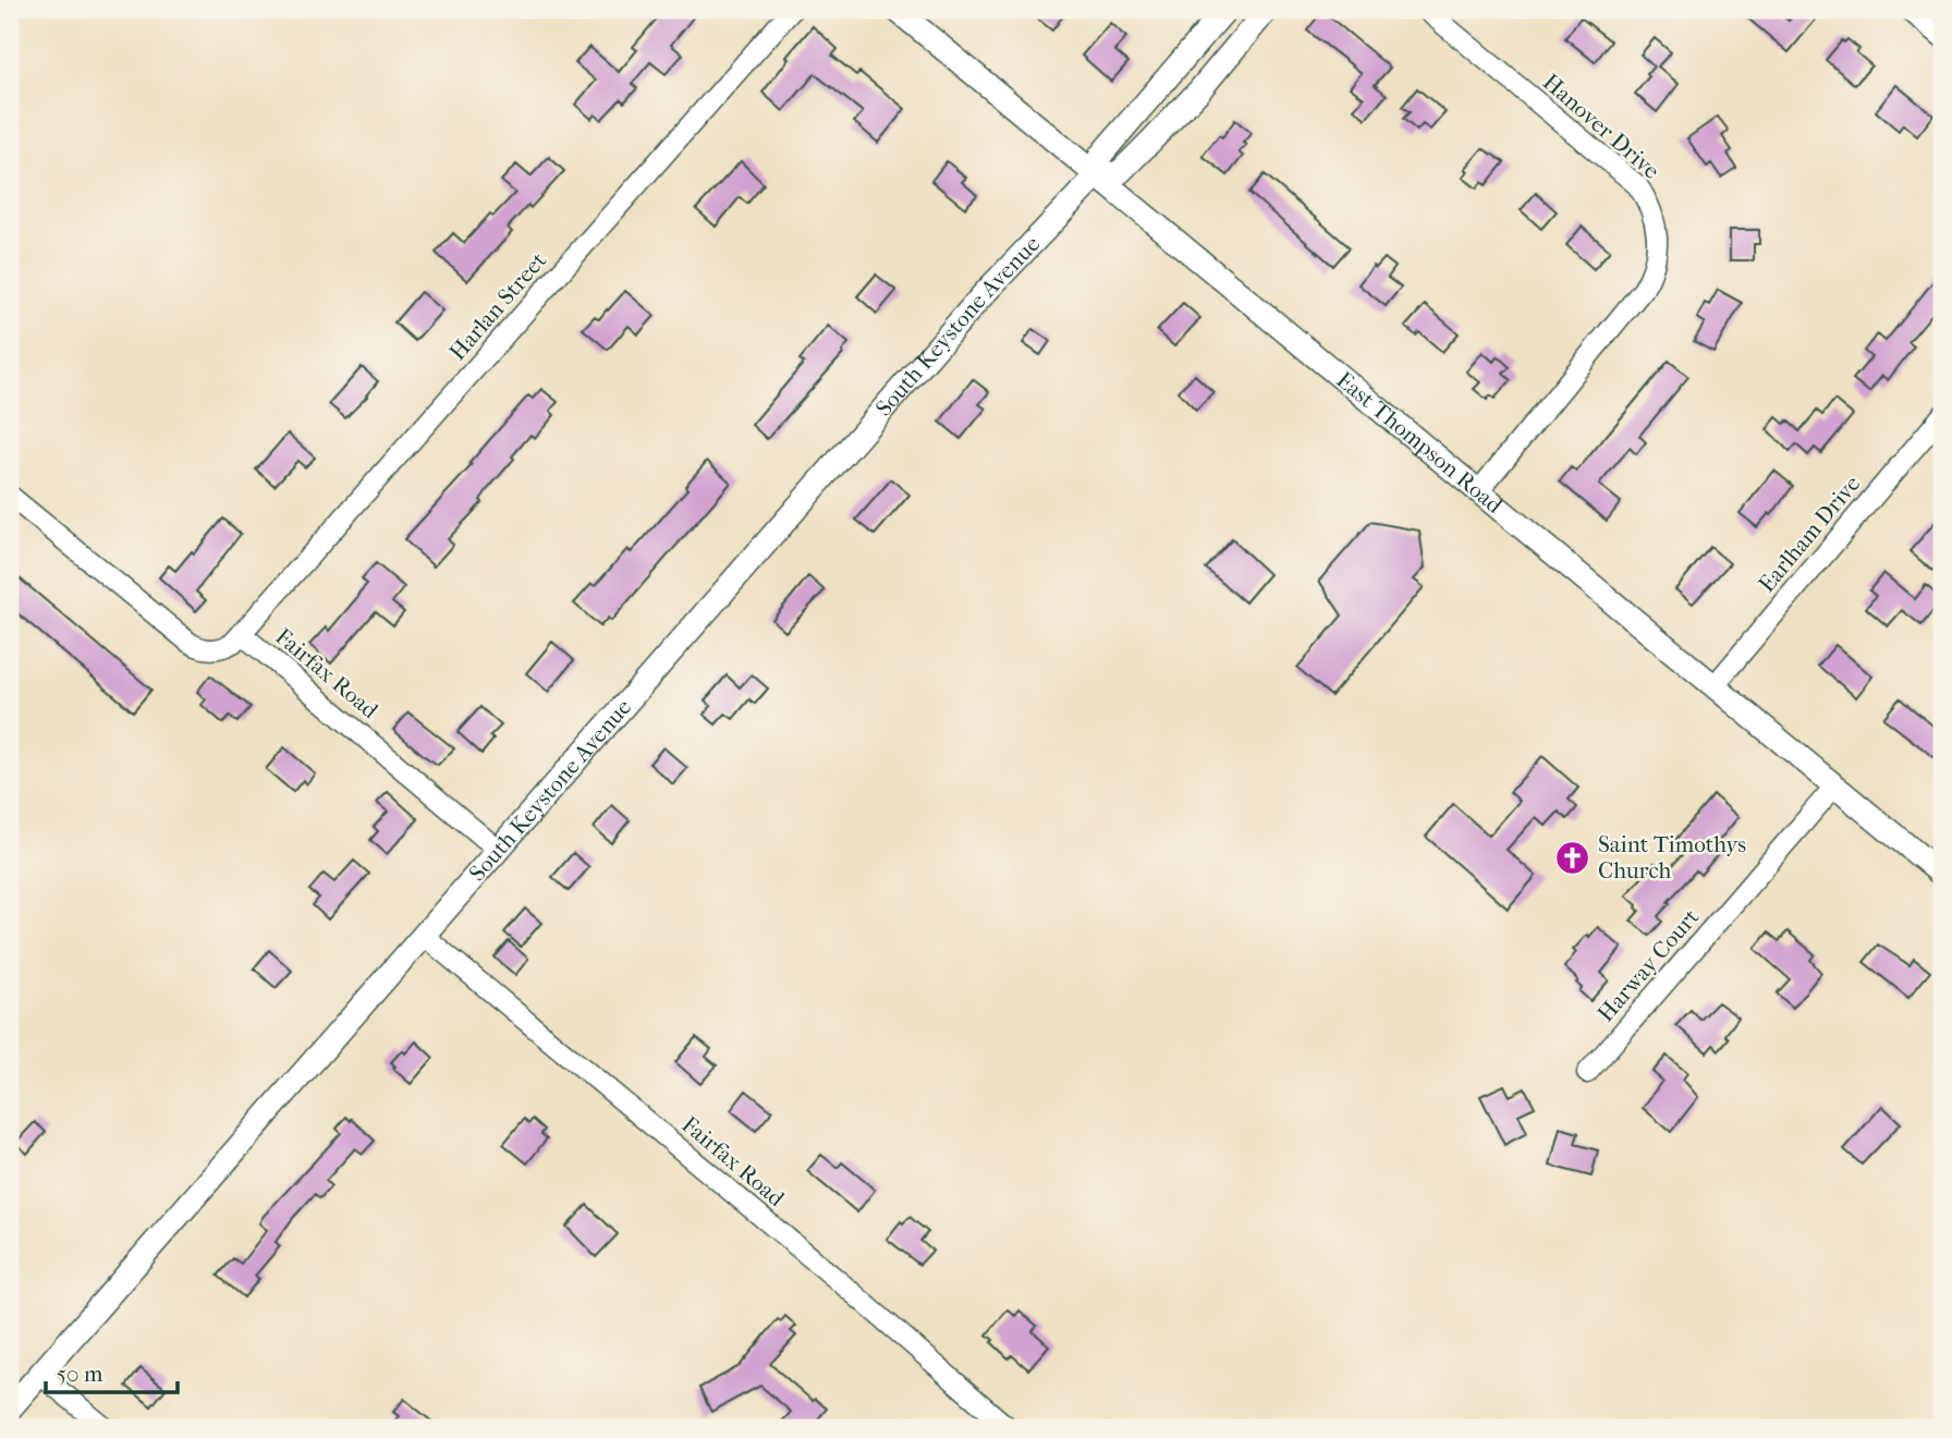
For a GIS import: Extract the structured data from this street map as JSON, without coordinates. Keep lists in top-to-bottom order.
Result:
{
  "streets": {
    "main road": ["South Keystone Avenue", "East Thompson Road"],
    "street": [
      "Hanover Drive",
      "Harlan Street",
      "Earlham Drive",
      "Fairfax Road",
      "Harway Court"
    ]
  },
  "crossings": [
    ["Hanover Drive", "East Thompson Road"],
    ["Harlan Street", "Fairfax Road"],
    ["South Keystone Avenue", "East Thompson Road"],
    ["South Keystone Avenue", "Fairfax Road"],
    ["East Thompson Road", "Earlham Drive"],
    ["East Thompson Road", "Harway Court"]
  ],
  "places": {
    "church": ["Saint Timothys Church"]
  },
  "scale_bar": "50 m"
}
